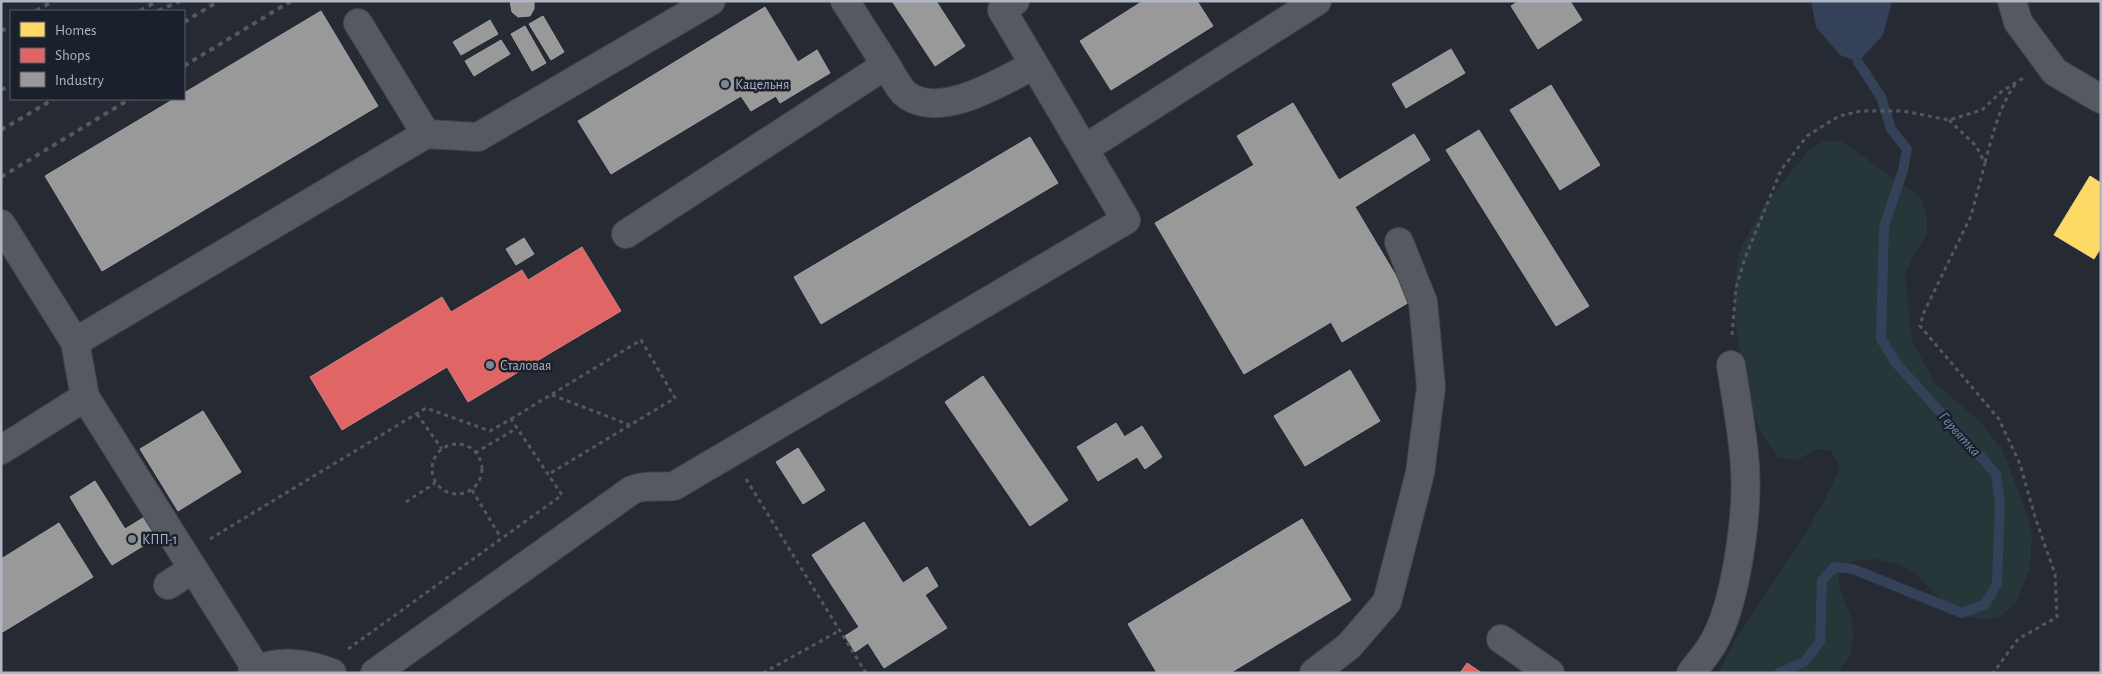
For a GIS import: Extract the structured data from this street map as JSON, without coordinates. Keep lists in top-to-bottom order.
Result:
{
  "water": ["Гервятка"],
  "places": ["Кацельня", "Сталовая", "КПП-1"],
  "legend": ["Homes", "Shops", "Industry"]
}
